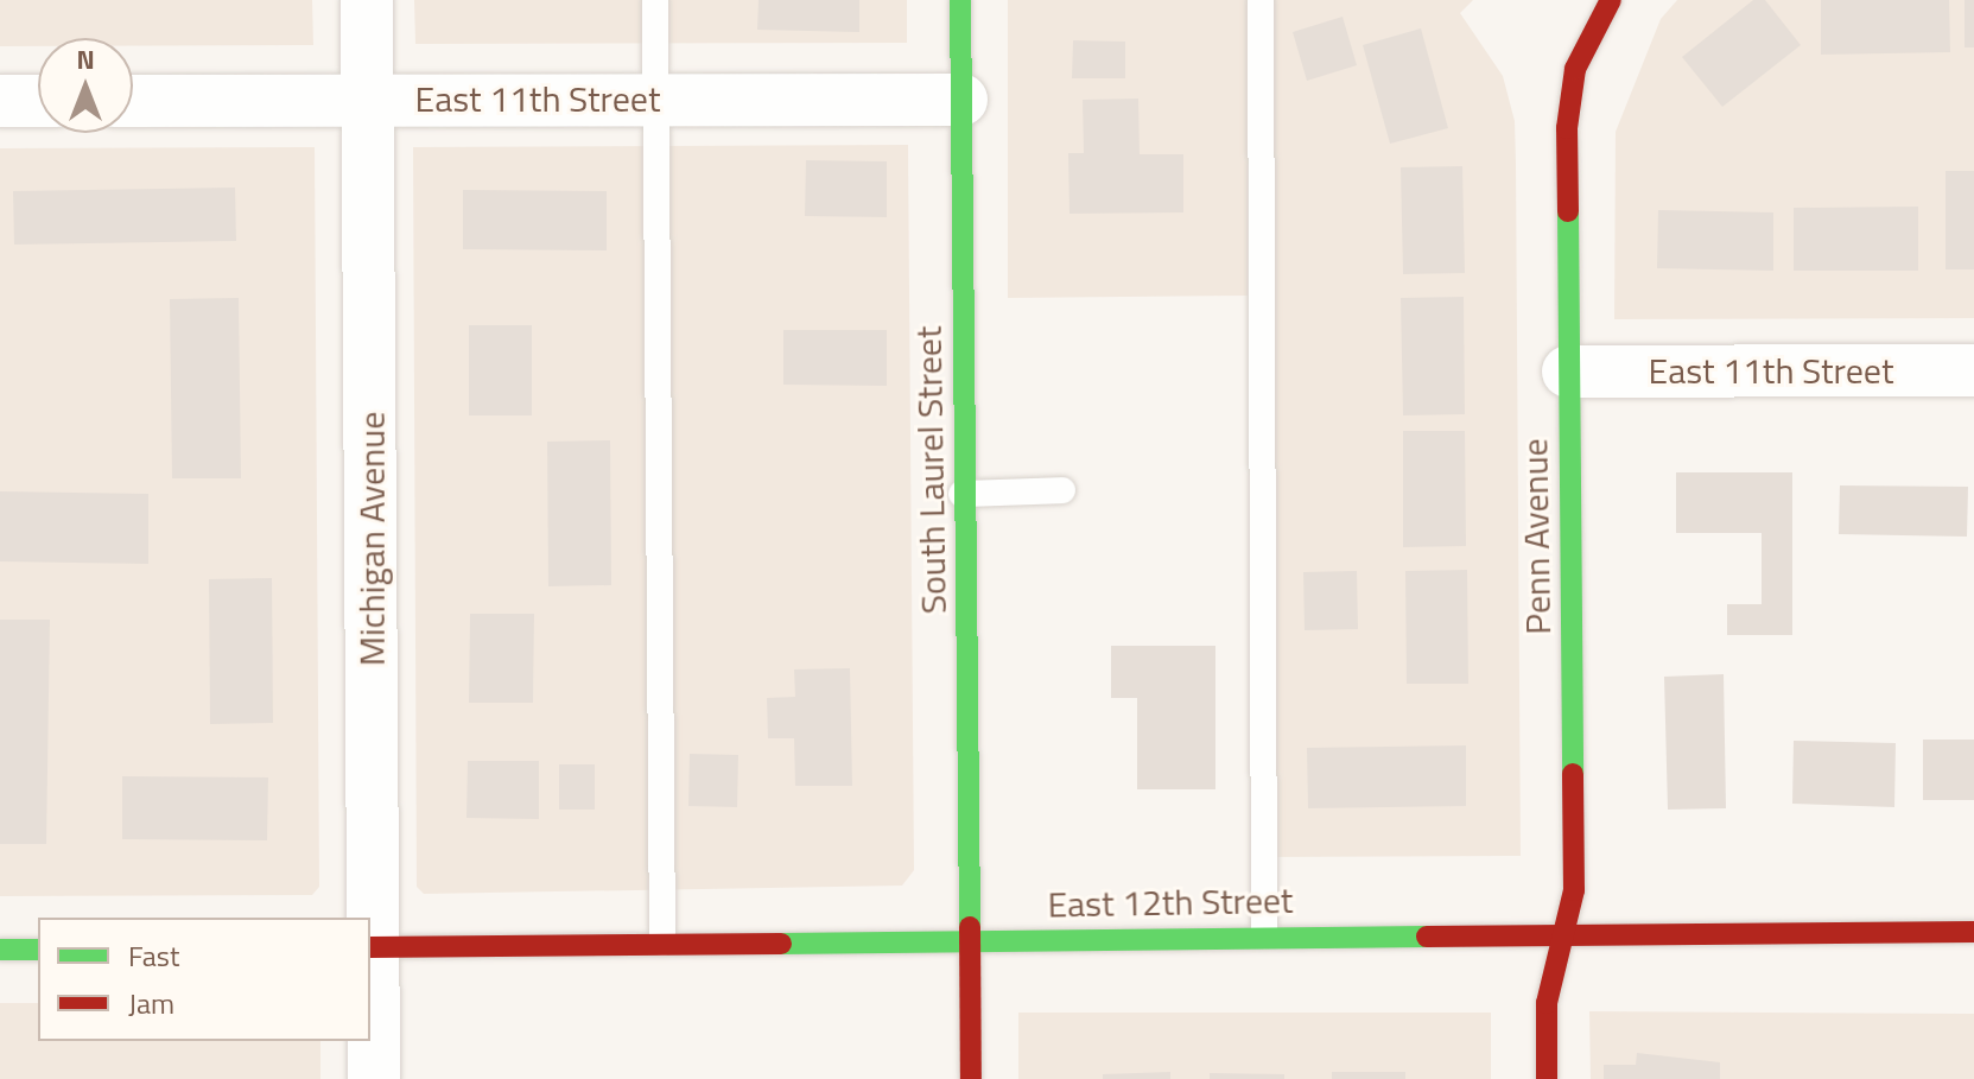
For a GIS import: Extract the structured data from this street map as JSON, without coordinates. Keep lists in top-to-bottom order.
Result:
{
  "streets": {
    "street": [
      "East 11th Street",
      "South Laurel Street",
      "Penn Avenue",
      "Michigan Avenue",
      "East 12th Street"
    ]
  },
  "crossings": [
    ["East 11th Street", "South Laurel Street"],
    ["East 11th Street", "Penn Avenue"],
    ["East 11th Street", "Michigan Avenue"],
    ["South Laurel Street", "East 12th Street"],
    ["Penn Avenue", "East 12th Street"],
    ["Michigan Avenue", "East 12th Street"]
  ],
  "legend": ["Fast", "Jam"],
  "north": "top"
}
